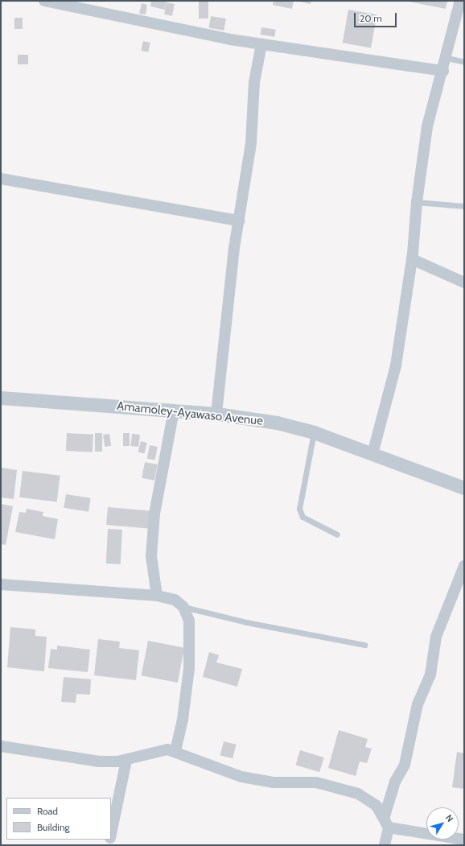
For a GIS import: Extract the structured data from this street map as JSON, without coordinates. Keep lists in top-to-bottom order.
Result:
{
  "streets": {
    "street": ["Amamoley-Ayawaso Avenue"]
  },
  "legend": ["Road", "Building"],
  "scale_bar": "20 m",
  "north": "top right"
}
